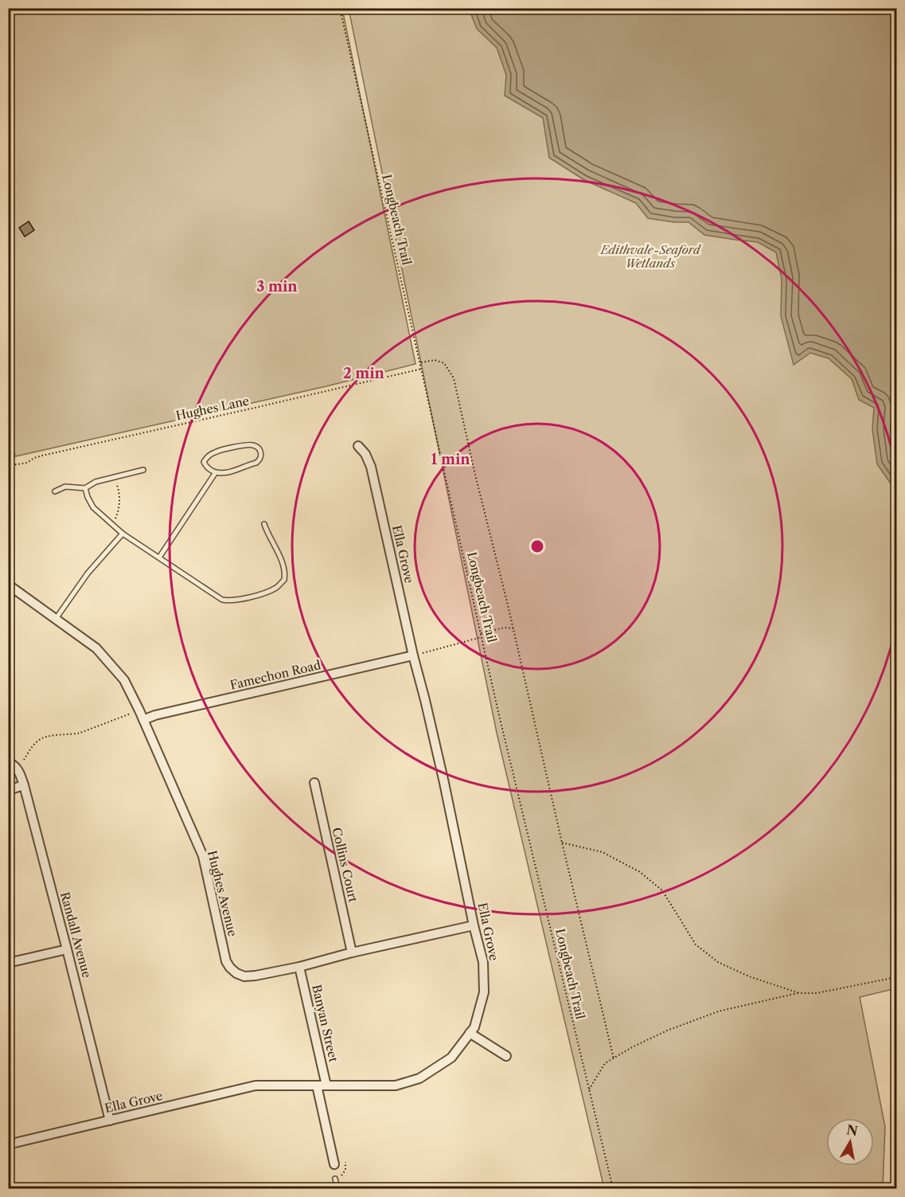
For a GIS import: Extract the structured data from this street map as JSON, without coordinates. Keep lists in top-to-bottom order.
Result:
{
  "streets": {
    "street": [
      "Ella Grove",
      "Famechon Road",
      "Collins Court",
      "Hughes Avenue",
      "Randall Avenue",
      "Banyan Street"
    ],
    "path": ["Longbeach Trail", "Hughes Lane"]
  },
  "crossings": [
    ["Longbeach Trail", "Hughes Lane"],
    ["Ella Grove", "Famechon Road"],
    ["Ella Grove", "Hughes Avenue"],
    ["Ella Grove", "Randall Avenue"],
    ["Ella Grove", "Banyan Street"],
    ["Famechon Road", "Hughes Avenue"],
    ["Collins Court", "Hughes Avenue"],
    ["Hughes Avenue", "Banyan Street"]
  ],
  "parks": ["Edithvale-Seaford Wetlands"],
  "north": "top",
  "rings": ["3 min", "2 min", "1 min"]
}
